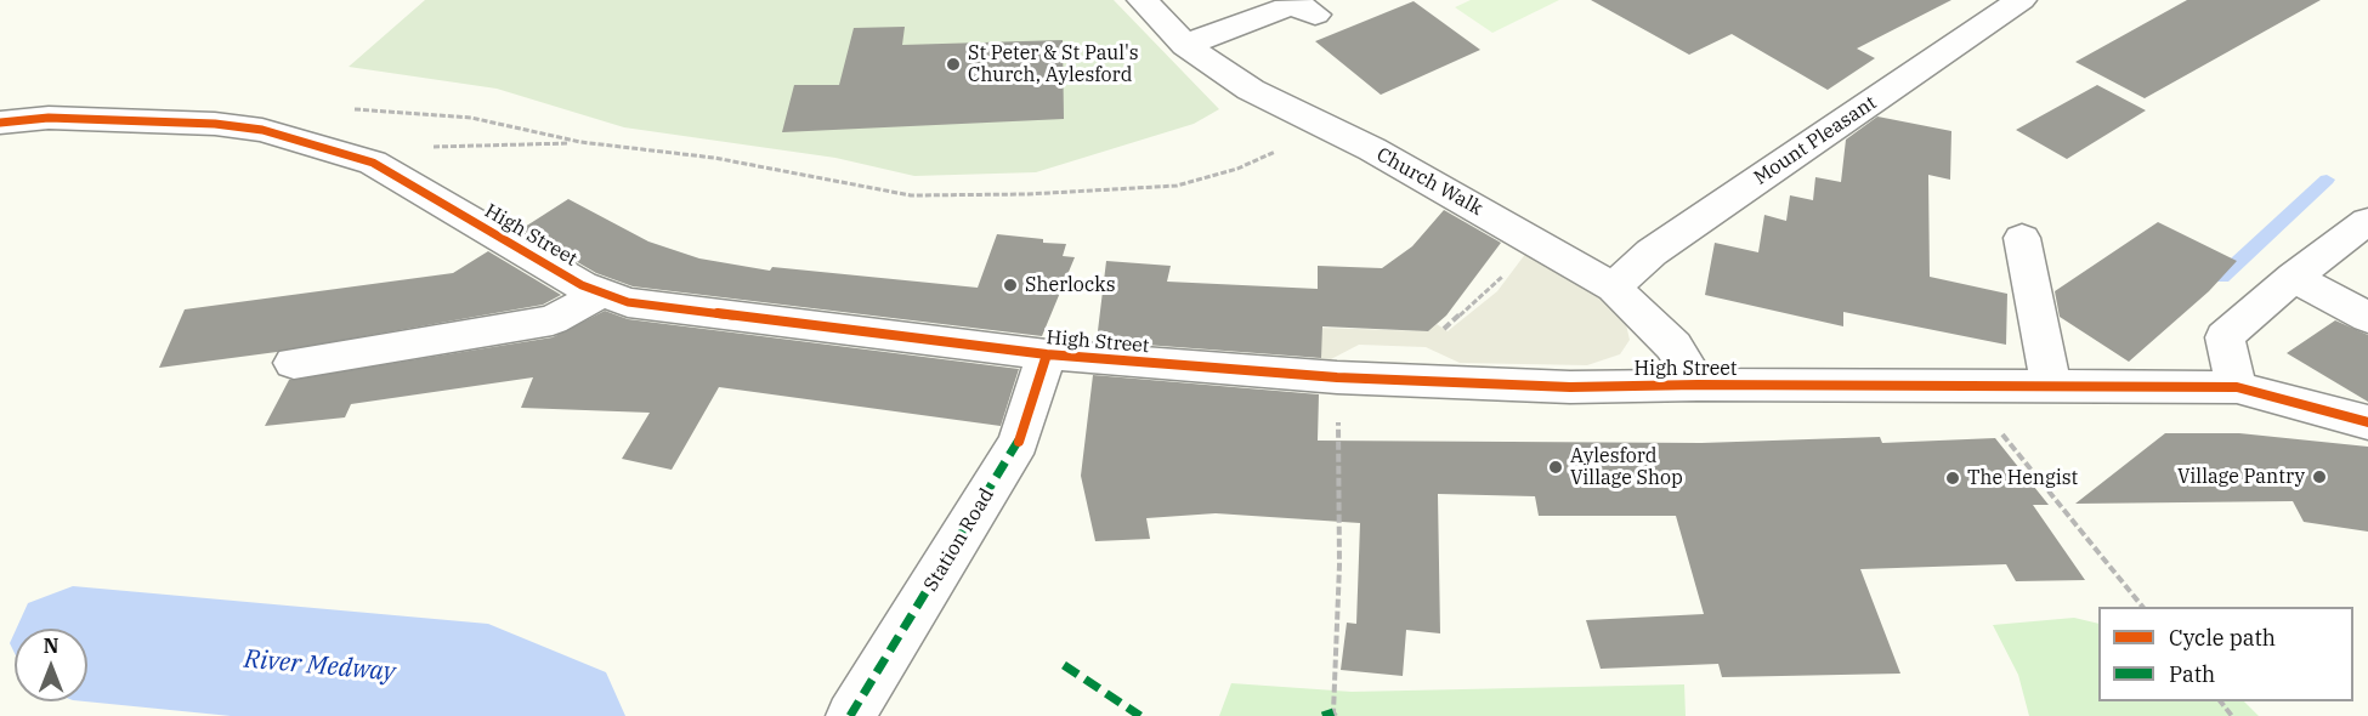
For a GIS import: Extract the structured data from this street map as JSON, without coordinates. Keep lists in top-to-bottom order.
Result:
{
  "streets": {
    "street": [
      "Mount Pleasant",
      "Church Walk",
      "High Street",
      "Station Road"
    ]
  },
  "crossings": [
    ["Mount Pleasant", "Church Walk"],
    ["Church Walk", "High Street"],
    ["High Street", "Station Road"]
  ],
  "water": ["River Medway"],
  "places": [
    "St Peter & St Paul's Church, Aylesford",
    "Sherlocks",
    "Aylesford Village Shop",
    "Village Pantry",
    "The Hengist"
  ],
  "legend": ["Cycle path", "Path"],
  "north": "top"
}
